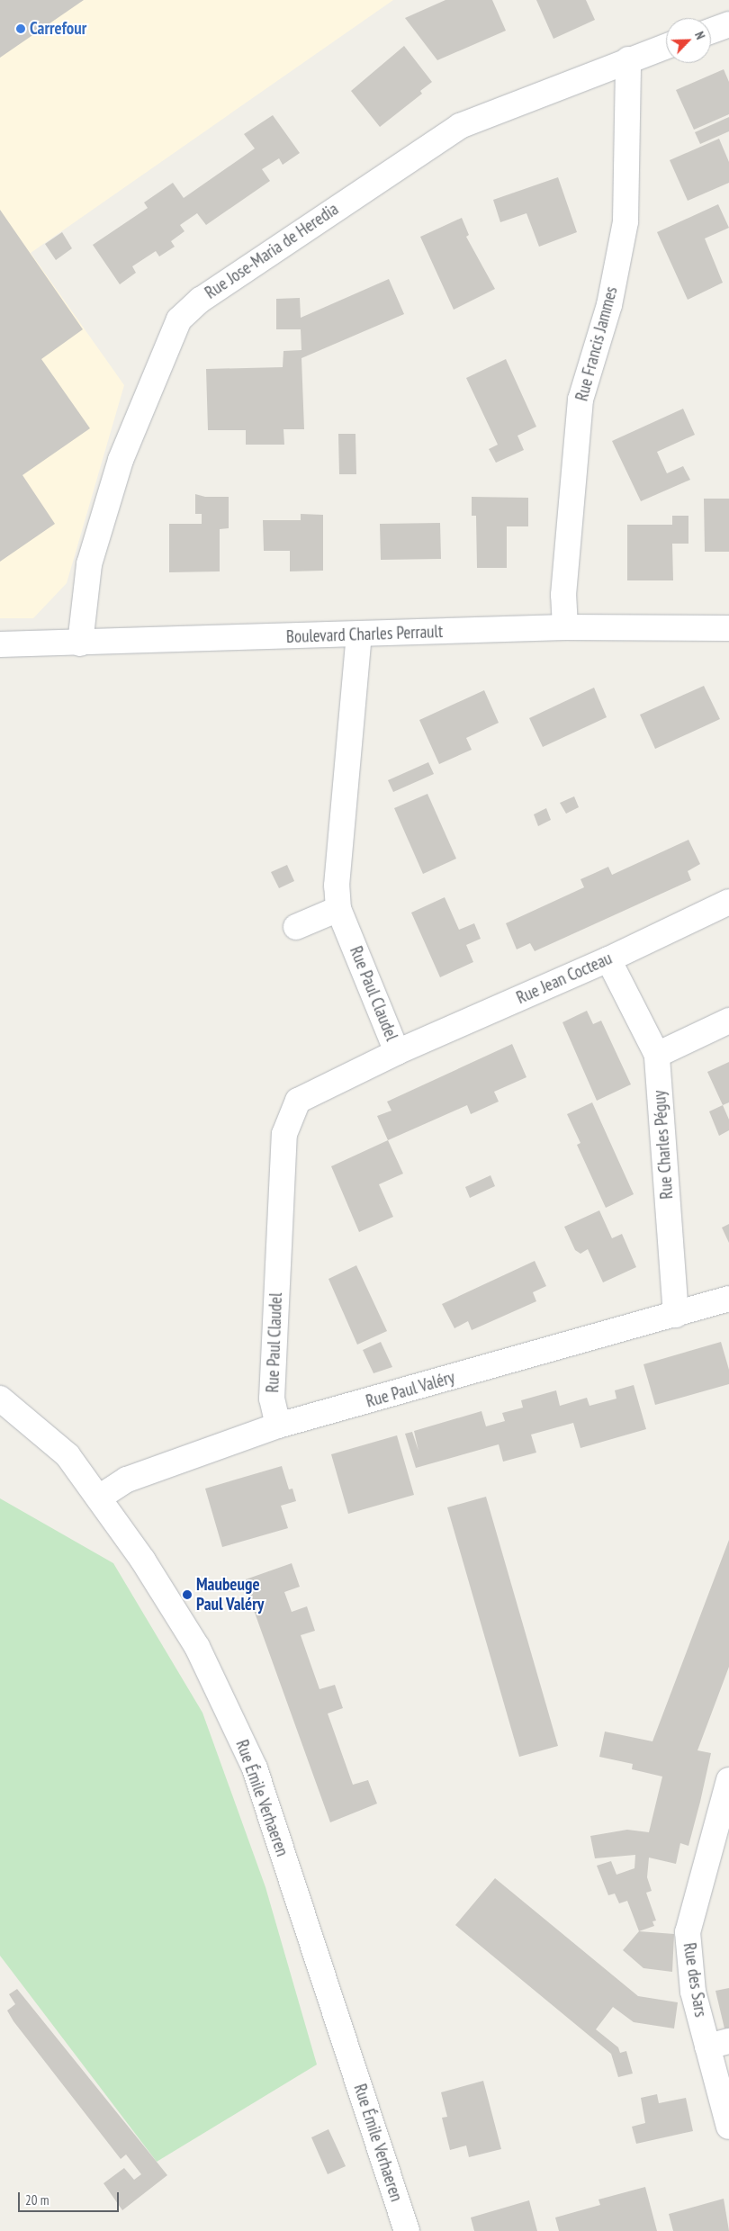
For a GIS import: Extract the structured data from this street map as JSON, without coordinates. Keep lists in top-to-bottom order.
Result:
{
  "streets": {
    "street": [
      "Rue Jose-Maria de Heredia",
      "Rue Francis Jammes",
      "Boulevard Charles Perrault",
      "Rue Jean Cocteau",
      "Rue Paul Claudel",
      "Rue Charles Péguy",
      "Rue Paul Valéry",
      "Rue Émile Verhaeren",
      "Rue des Sars"
    ]
  },
  "crossings": [
    ["Rue Jose-Maria de Heredia", "Rue Francis Jammes"],
    ["Rue Jose-Maria de Heredia", "Boulevard Charles Perrault"],
    ["Rue Francis Jammes", "Boulevard Charles Perrault"],
    ["Boulevard Charles Perrault", "Rue Paul Claudel"],
    ["Rue Jean Cocteau", "Rue Paul Claudel"],
    ["Rue Paul Claudel", "Rue Paul Valéry"],
    ["Rue Charles Péguy", "Rue Paul Valéry"],
    ["Rue Paul Valéry", "Rue Émile Verhaeren"]
  ],
  "places": ["Carrefour", "Maubeuge Paul Valéry"],
  "scale_bar": "20 m",
  "north": "top right"
}
